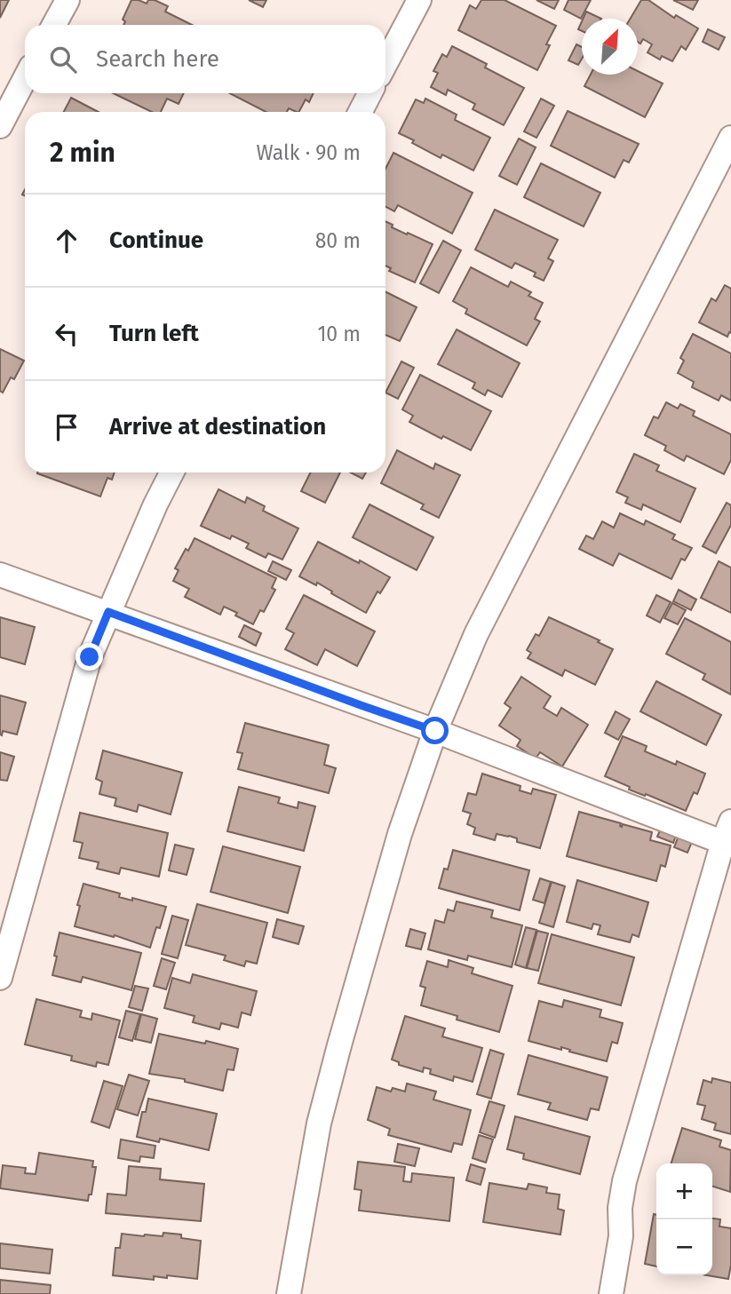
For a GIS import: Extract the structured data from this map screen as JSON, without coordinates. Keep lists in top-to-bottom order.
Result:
{
  "north": "top right",
  "page": {
    "search": "Search here",
    "heading": ["2 min", "Walk · 90 m"],
    "list": [
      ["Continue", "80 m"],
      ["Turn left", "10 m"],
      "Arrive at destination"
    ],
    "map_buttons": ["+", "−"]
  }
}
